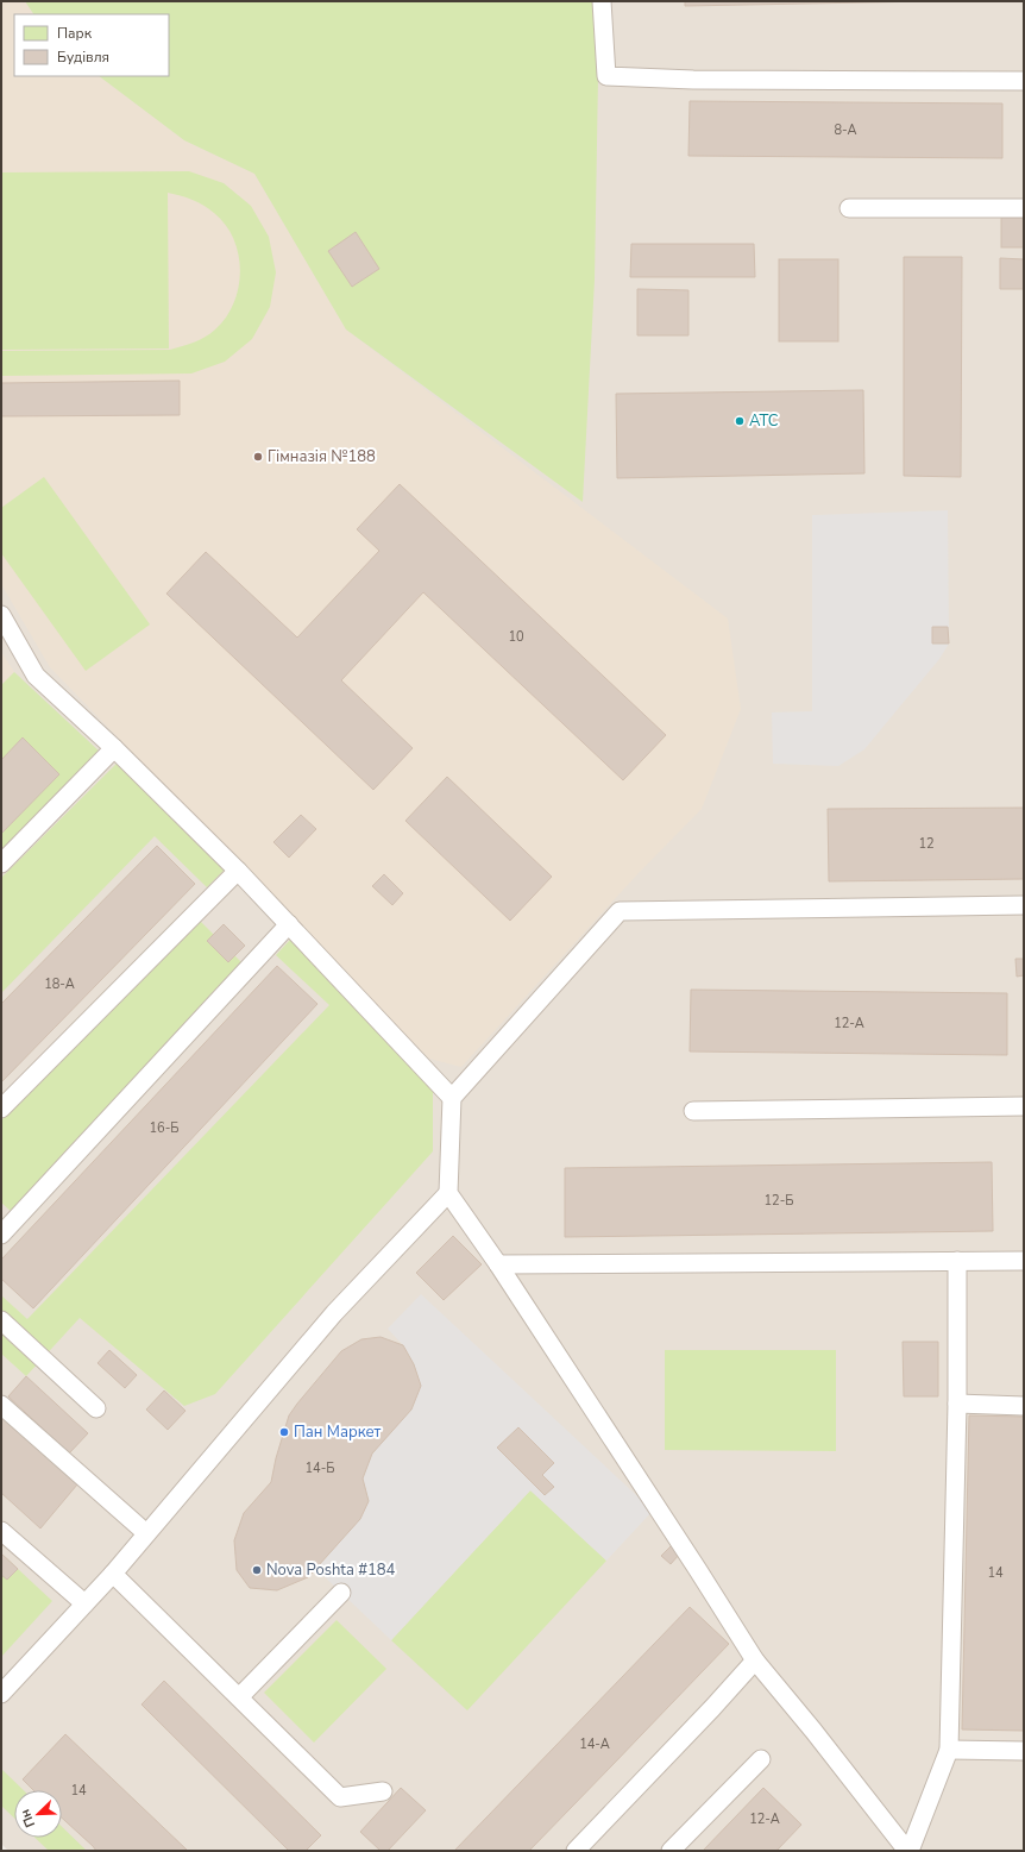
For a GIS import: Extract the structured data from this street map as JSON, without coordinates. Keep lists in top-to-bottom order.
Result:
{
  "places": [
    "АТС",
    "Гімназія №188",
    "Пан Маркет",
    "Nova Poshta #184"
  ],
  "house_numbers": [
    "8-А",
    "10",
    "12",
    "18-А",
    "12-А",
    "16-Б",
    "12-Б",
    "14-Б",
    "14",
    "14-А",
    "14",
    "12-А"
  ],
  "legend": ["Парк", "Будівля"],
  "north": "bottom left"
}
